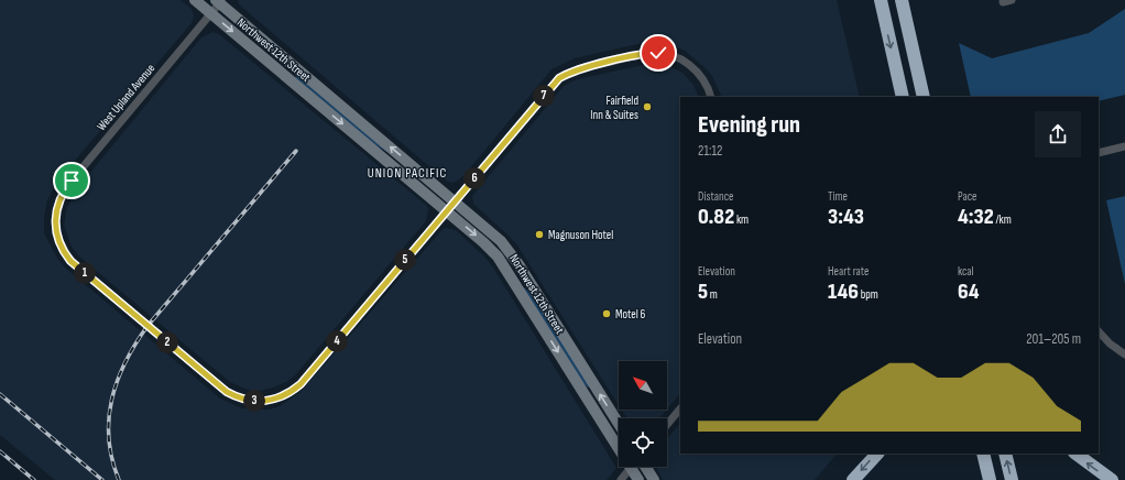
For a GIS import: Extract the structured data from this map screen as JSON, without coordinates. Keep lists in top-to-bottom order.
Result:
{
  "streets": {
    "main road": ["Northwest 12th Street"],
    "street": ["West Upland Avenue"]
  },
  "crossings": [
    ["Northwest 12th Street", "West Upland Avenue"]
  ],
  "districts": ["UNION PACIFIC"],
  "places": ["Fairfield Inn & Suites", "Magnuson Hotel", "Motel 6"],
  "north": "top left",
  "page": {
    "pins": [
      "7",
      "6",
      "5",
      "1",
      "4",
      "2",
      "3"
    ],
    "heading": ["Evening run", "21:12"],
    "stats": [
      ["Distance", "0.82 km"],
      ["Time", "3:43"],
      ["Pace", "4:32 /km"],
      ["Elevation", "5 m"],
      ["Heart rate", "146 bpm"],
      ["kcal", "64"]
    ],
    "chart": ["Elevation", "201–205 m"]
  }
}
